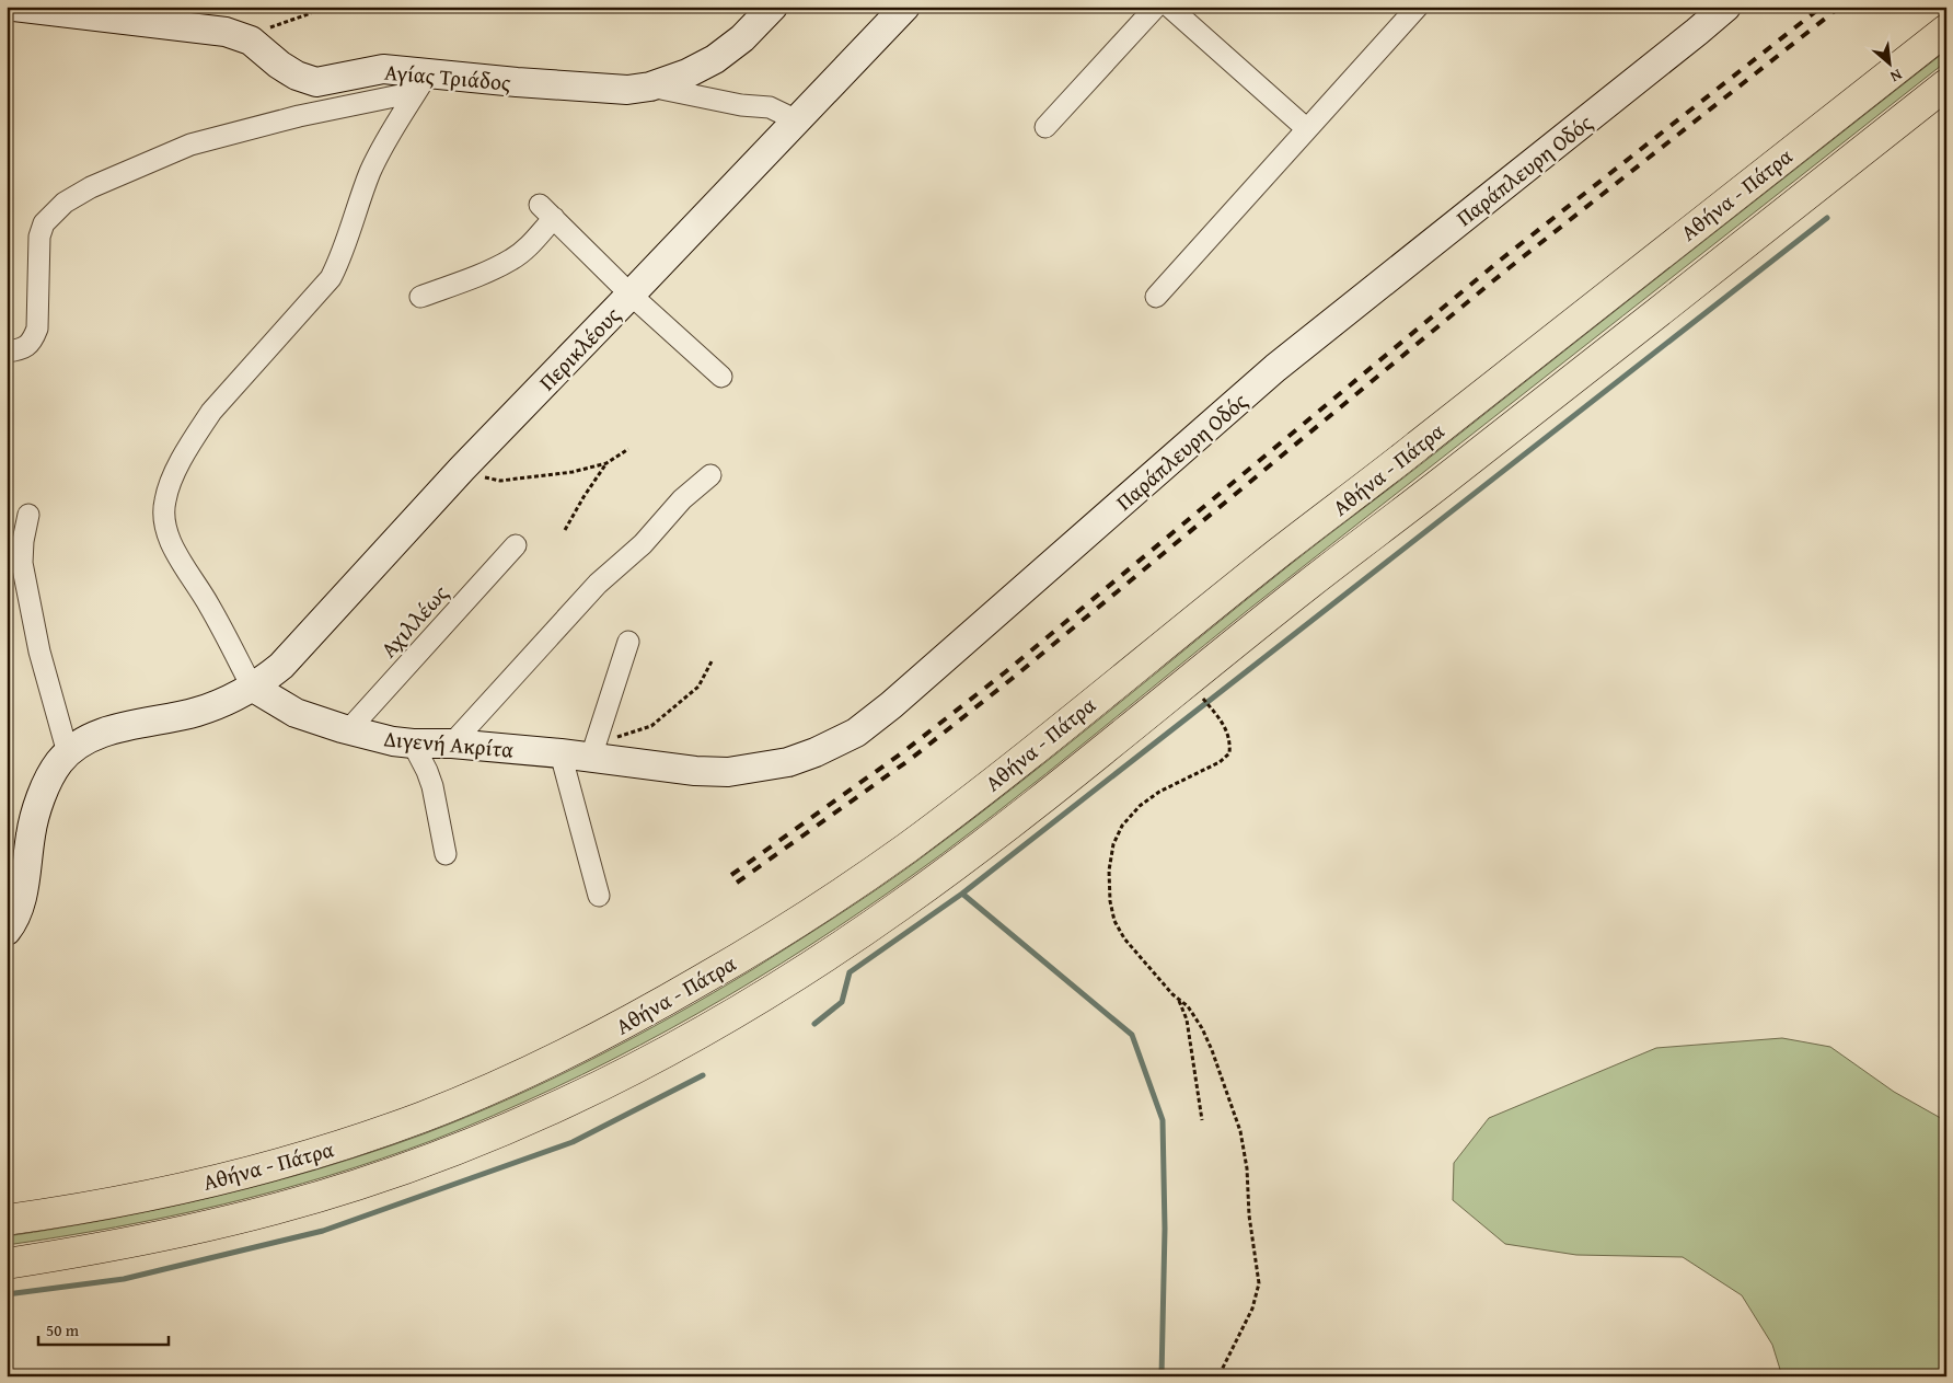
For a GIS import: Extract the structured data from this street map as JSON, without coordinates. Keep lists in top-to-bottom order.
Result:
{
  "streets": {
    "highway": ["Αθήνα - Πάτρα"],
    "main road": [
      "Αγίας Τριάδος",
      "Παράπλευρη Οδός",
      "Περικλέους",
      "Διγενή Ακρίτα"
    ],
    "street": ["Αχιλλέως"]
  },
  "crossings": [
    ["Παράπλευρη Οδός", "Διγενή Ακρίτα"],
    ["Περικλέους", "Διγενή Ακρίτα"],
    ["Αχιλλέως", "Διγενή Ακρίτα"]
  ],
  "scale_bar": "50 m",
  "north": "bottom right"
}
